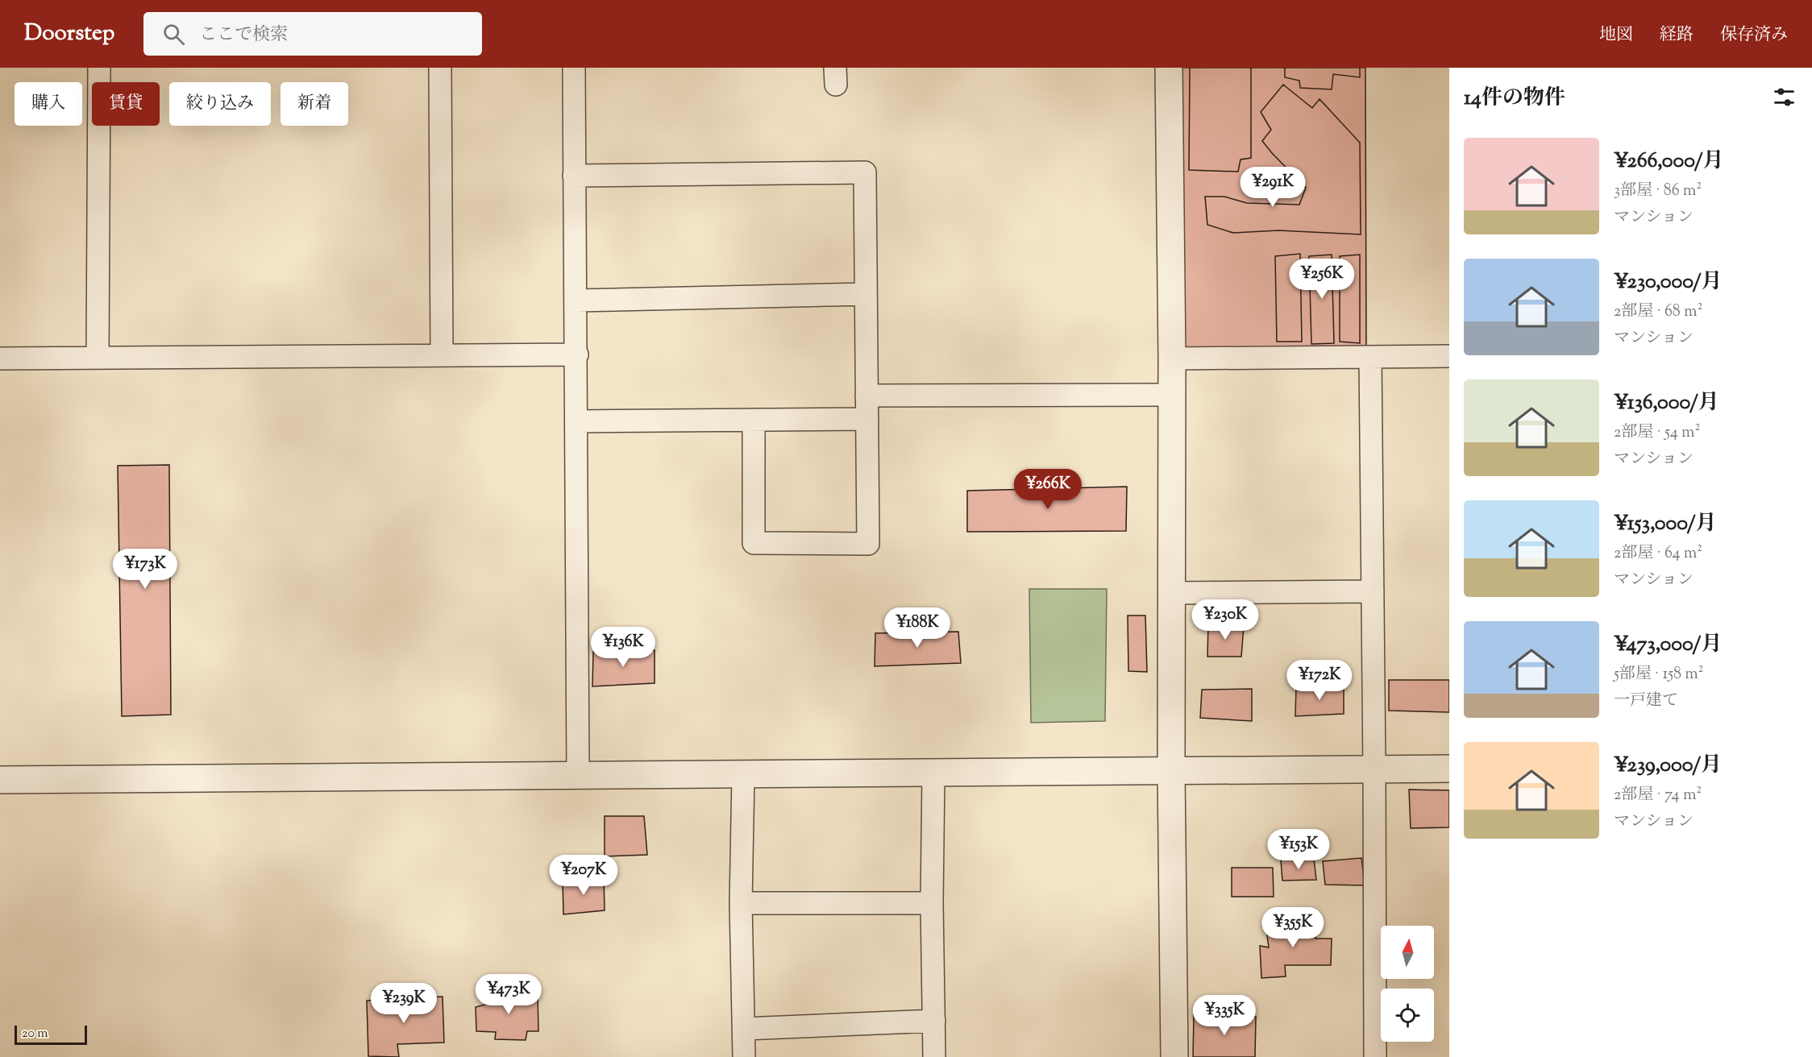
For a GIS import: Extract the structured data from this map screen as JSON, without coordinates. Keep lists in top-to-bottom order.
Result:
{
  "scale_bar": "20 m",
  "north": "top",
  "page": {
    "header": "Doorstep",
    "search": "ここで検索",
    "nav": ["地図", "経路", "保存済み"],
    "heading": "14件の物件",
    "chip": [
      "購入",
      "賃貸",
      "絞り込み",
      "新着"
    ],
    "list": [
      {
        "name": "¥266,000/月",
        "note": "3部屋 · 86 m² · マンション"
      },
      {
        "name": "¥230,000/月",
        "note": "2部屋 · 68 m² · マンション"
      },
      {
        "name": "¥136,000/月",
        "note": "2部屋 · 54 m² · マンション"
      },
      {
        "name": "¥153,000/月",
        "note": "2部屋 · 64 m² · マンション"
      },
      {
        "name": "¥473,000/月",
        "note": "5部屋 · 158 m² · 一戸建て"
      },
      {
        "name": "¥239,000/月",
        "note": "2部屋 · 74 m² · マンション"
      }
    ],
    "price": [
      "¥291K",
      "¥256K",
      "¥266K",
      "¥173K",
      "¥230K",
      "¥188K",
      "¥136K",
      "¥172K",
      "¥153K",
      "¥207K",
      "¥355K",
      "¥473K",
      "¥239K",
      "¥335K"
    ],
    "scale": "20 m"
  }
}
